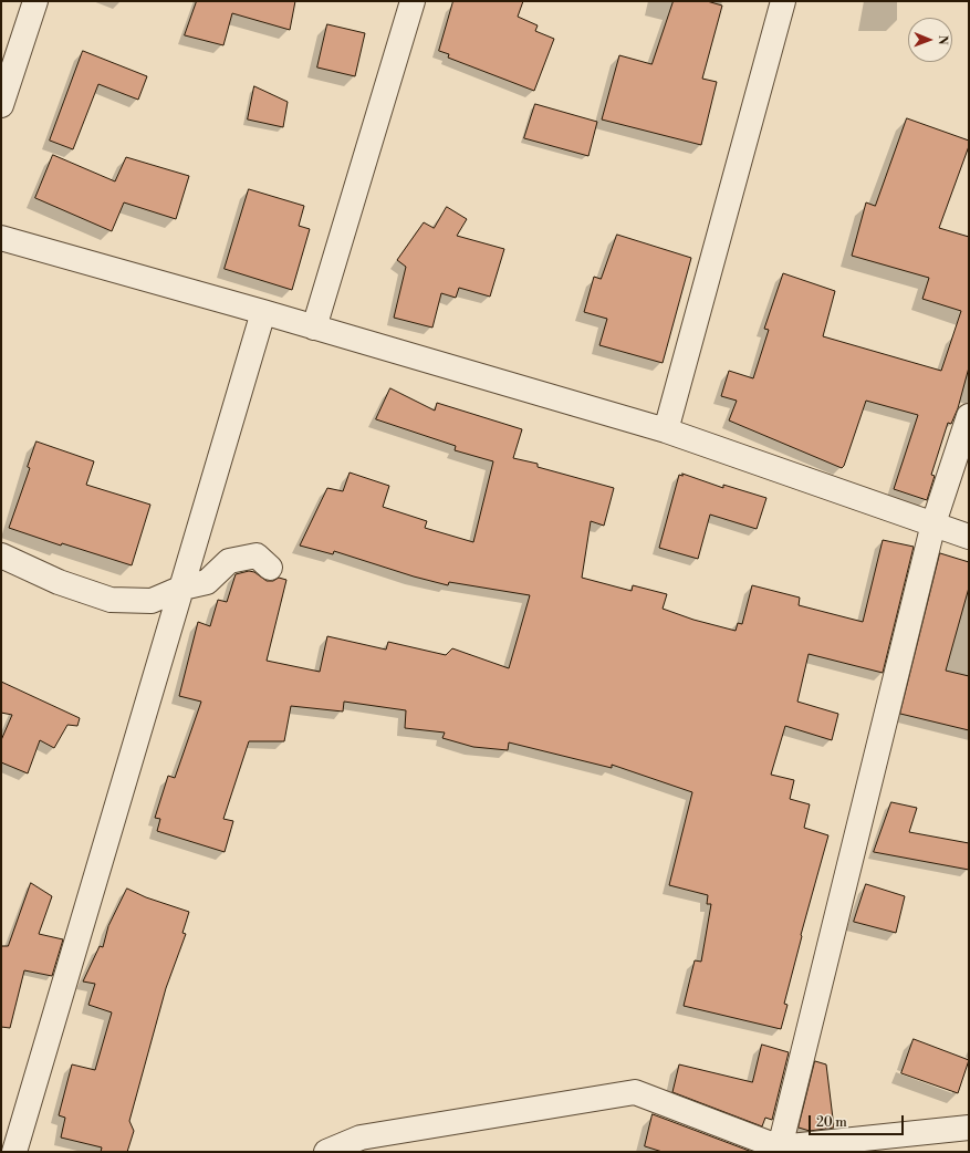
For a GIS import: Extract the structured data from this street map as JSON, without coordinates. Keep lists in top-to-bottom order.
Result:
{
  "scale_bar": "20 m",
  "north": "right"
}
